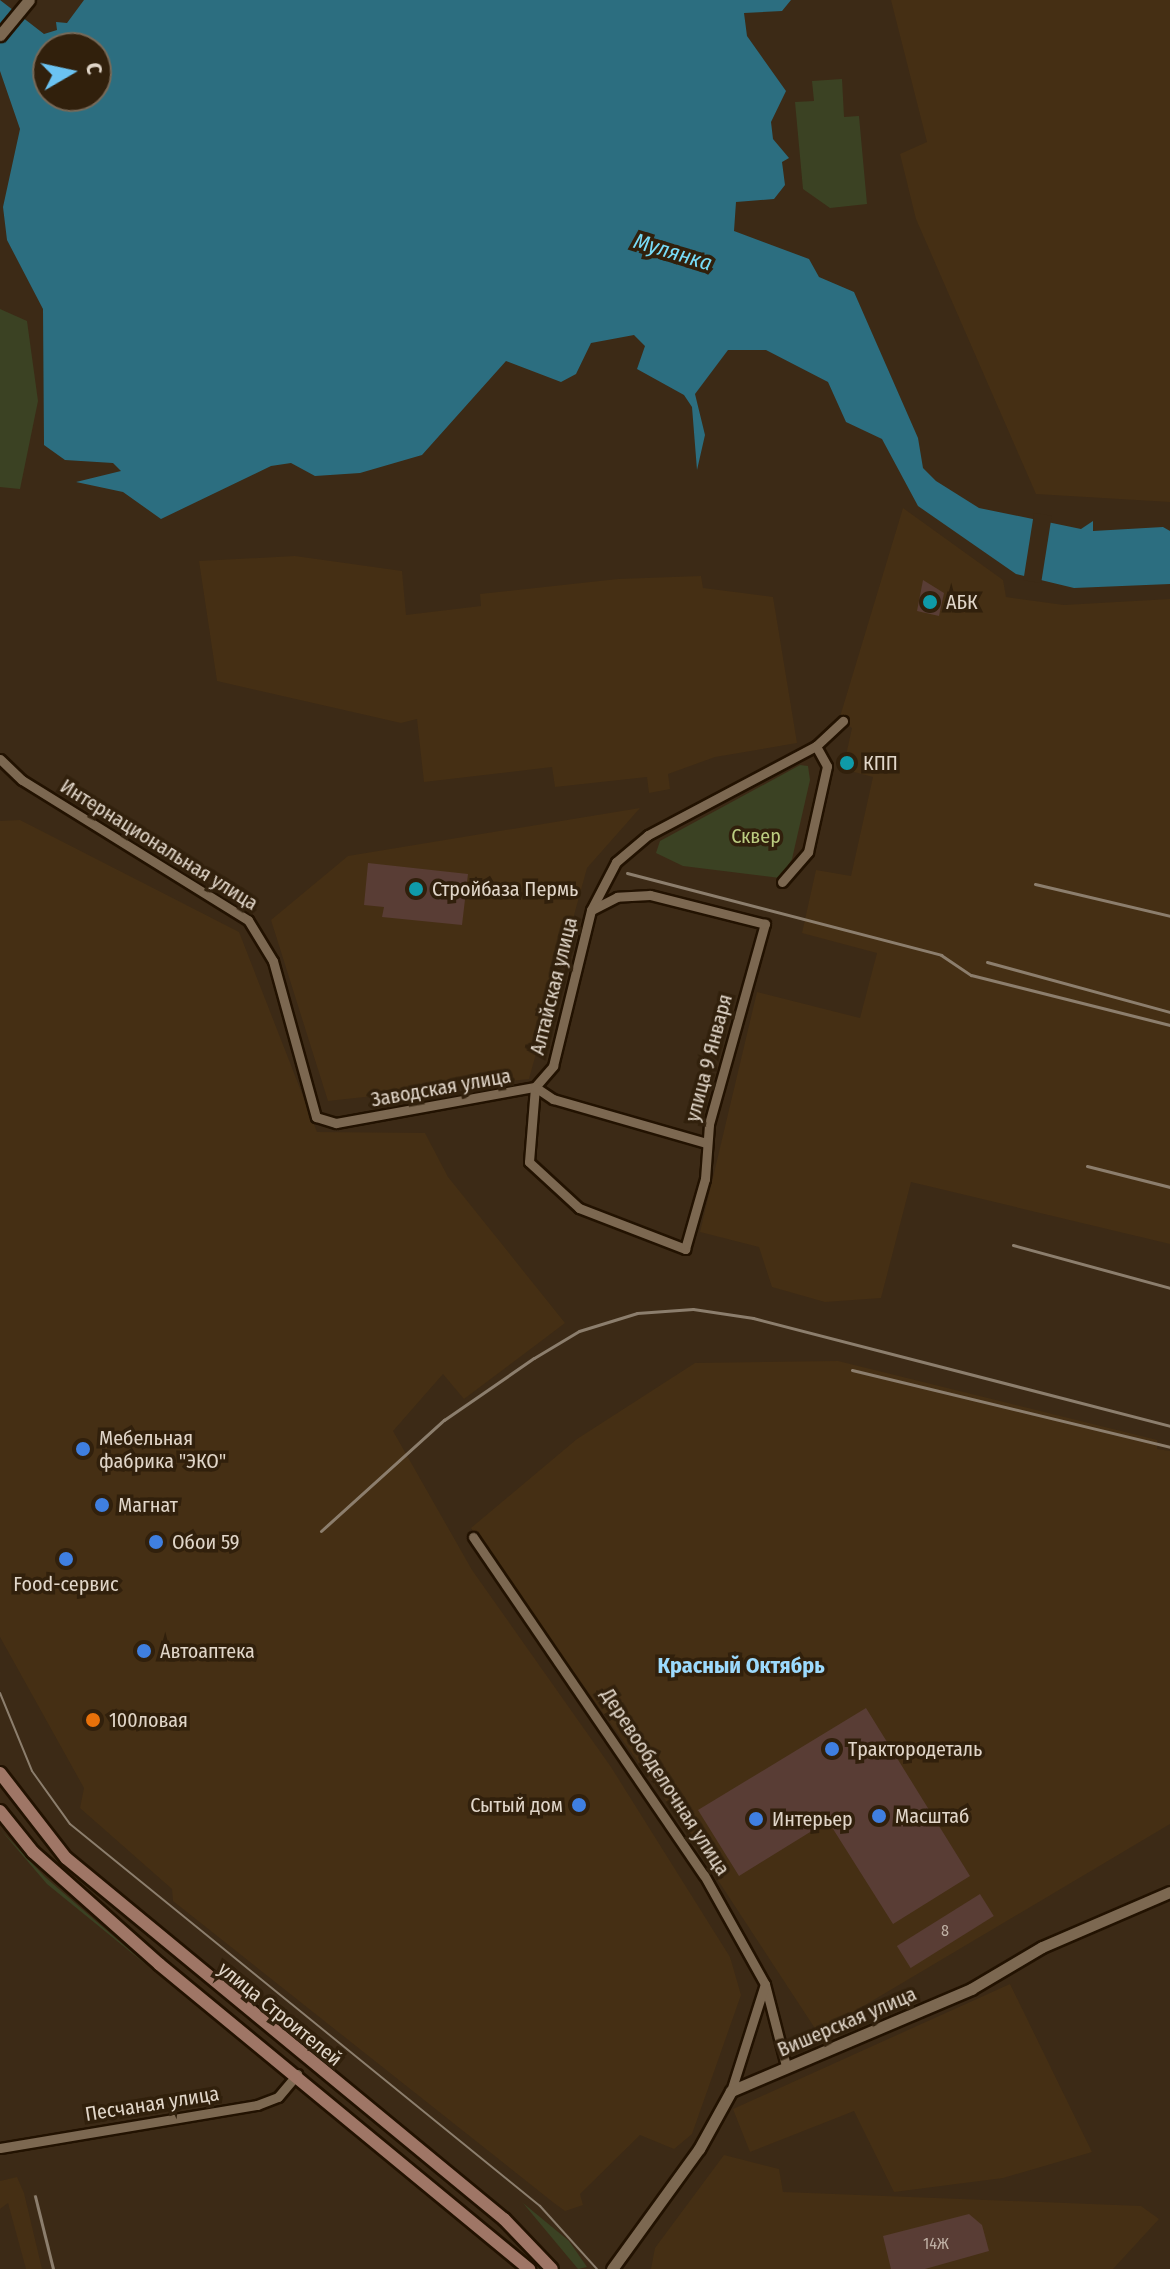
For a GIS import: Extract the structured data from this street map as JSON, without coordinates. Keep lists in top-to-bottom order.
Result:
{
  "streets": {
    "main road": ["улица Строителей"],
    "street": [
      "Интернациональная улица",
      "Алтайская улица",
      "улица 9 Января",
      "Заводская улица",
      "Деревообделочная улица",
      "Вишерская улица",
      "Песчаная улица"
    ]
  },
  "crossings": [
    ["Интернациональная улица", "Заводская улица"],
    ["Алтайская улица", "улица 9 Января"],
    ["Алтайская улица", "Заводская улица"],
    ["улица 9 Января", "Заводская улица"],
    ["Деревообделочная улица", "Вишерская улица"],
    ["улица Строителей", "Песчаная улица"]
  ],
  "districts": ["Красный Октябрь"],
  "water": ["Мулянка"],
  "parks": ["Сквер"],
  "places": [
    "АБК",
    "КПП",
    "Стройбаза Пермь",
    "Мебельная фабрика \"ЭКО\"",
    "Магнат",
    "Обои 59",
    "Food-сервис",
    "Автоаптека",
    "100ловая",
    "Трактородеталь",
    "Сытый дом",
    "Масштаб",
    "Интерьер"
  ],
  "house_numbers": ["8", "14Ж"],
  "north": "right"
}
